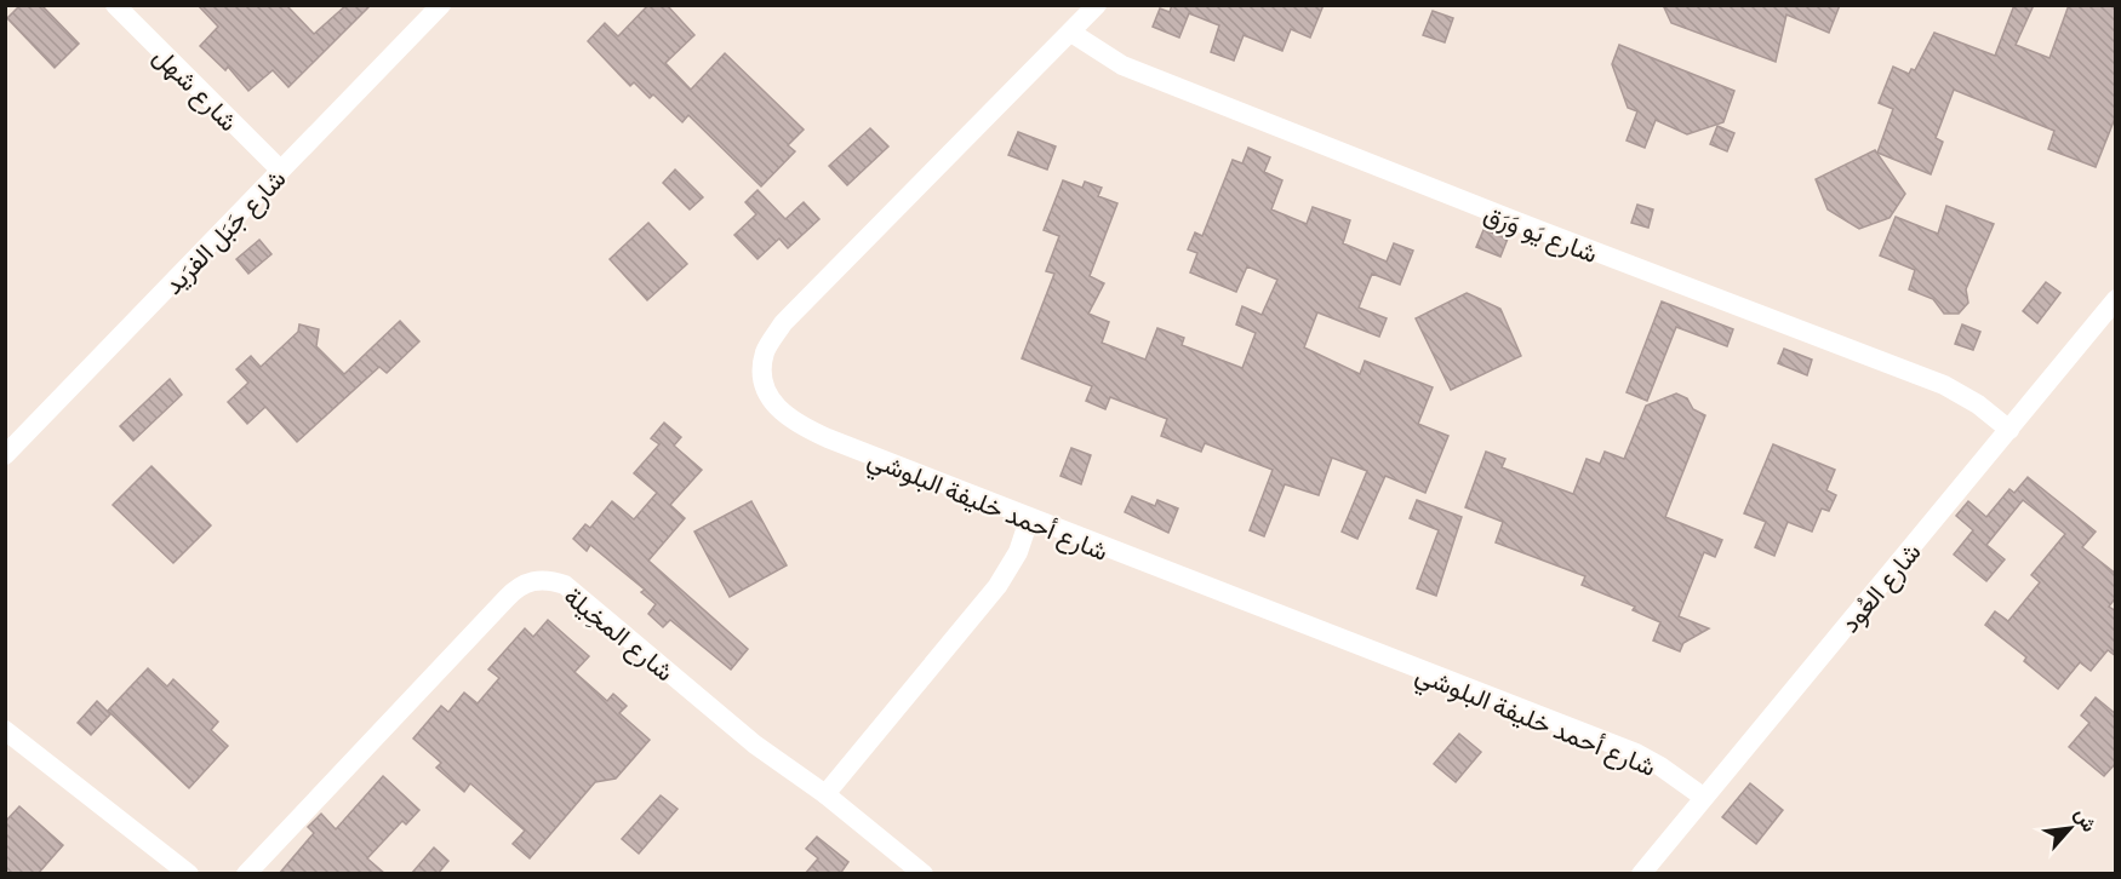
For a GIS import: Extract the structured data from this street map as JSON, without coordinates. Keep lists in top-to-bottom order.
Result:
{
  "streets": {
    "street": [
      "شارع شهل",
      "شارع جَبَل الفرَيد",
      "شارع يَو وَرَق",
      "شارع أحمد خليفة البلوشي",
      "شارع العُود",
      "شارع المخِيلة"
    ]
  },
  "crossings": [
    ["شارع شهل", "شارع جَبَل الفرَيد"],
    ["شارع يَو وَرَق", "شارع أحمد خليفة البلوشي"],
    ["شارع يَو وَرَق", "شارع العُود"],
    ["شارع أحمد خليفة البلوشي", "شارع العُود"]
  ],
  "north": "top right"
}
